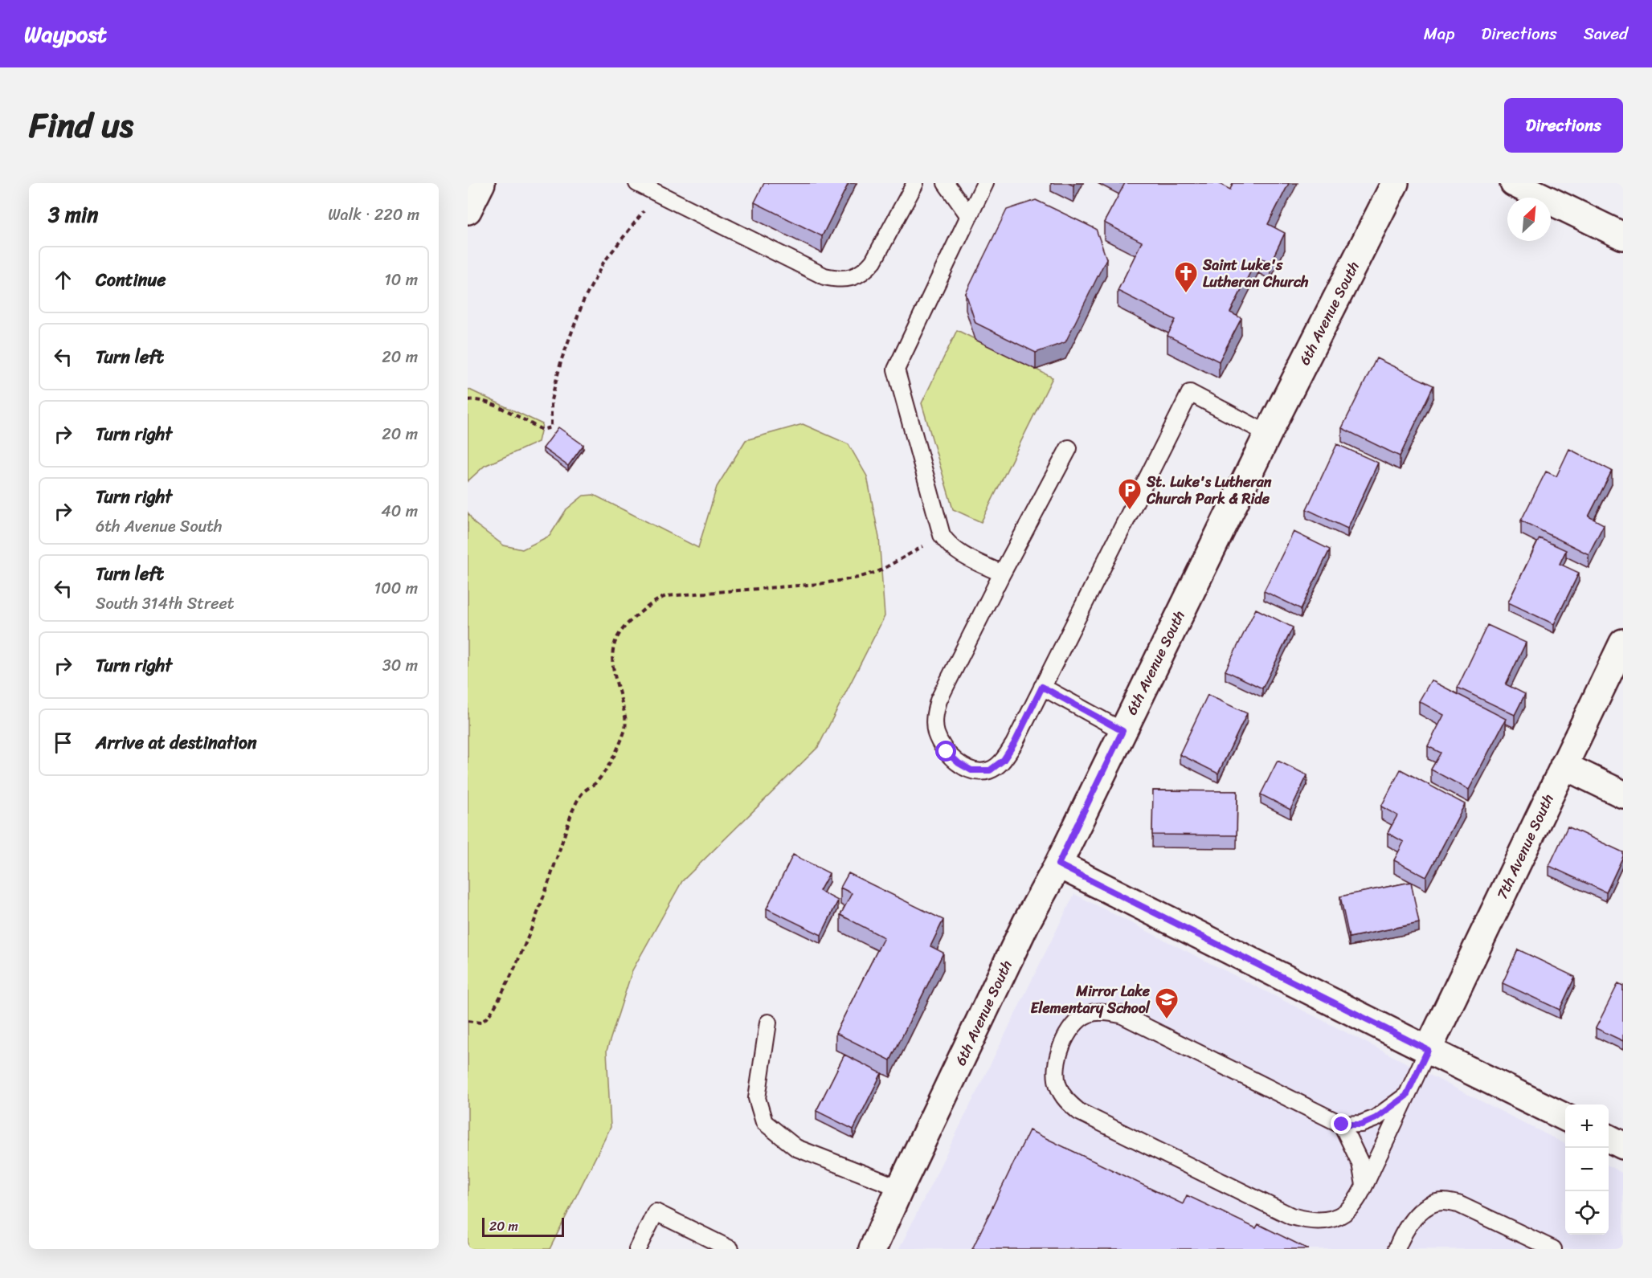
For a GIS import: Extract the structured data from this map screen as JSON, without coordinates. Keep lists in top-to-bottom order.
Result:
{
  "streets": {
    "street": ["6th Avenue South", "7th Avenue South"]
  },
  "places": {
    "church": ["Saint Luke's Lutheran Church"],
    "parking": ["St. Luke's Lutheran Church Park & Ride"],
    "school or university": ["Mirror Lake Elementary School"]
  },
  "scale_bar": "20 m",
  "north": "top right",
  "page": {
    "header": "Waypost",
    "nav": ["Map", "Directions", "Saved"],
    "title": "Find us",
    "buttons": "Directions",
    "heading": ["3 min", "Walk · 220 m"],
    "list": [
      ["Continue", "10 m"],
      ["Turn left", "20 m"],
      ["Turn right", "20 m"],
      ["Turn right", "6th Avenue South", "40 m"],
      ["Turn left", "South 314th Street", "100 m"],
      ["Turn right", "30 m"],
      "Arrive at destination"
    ],
    "map_buttons": ["+", "−"],
    "scale": "20 m"
  }
}
